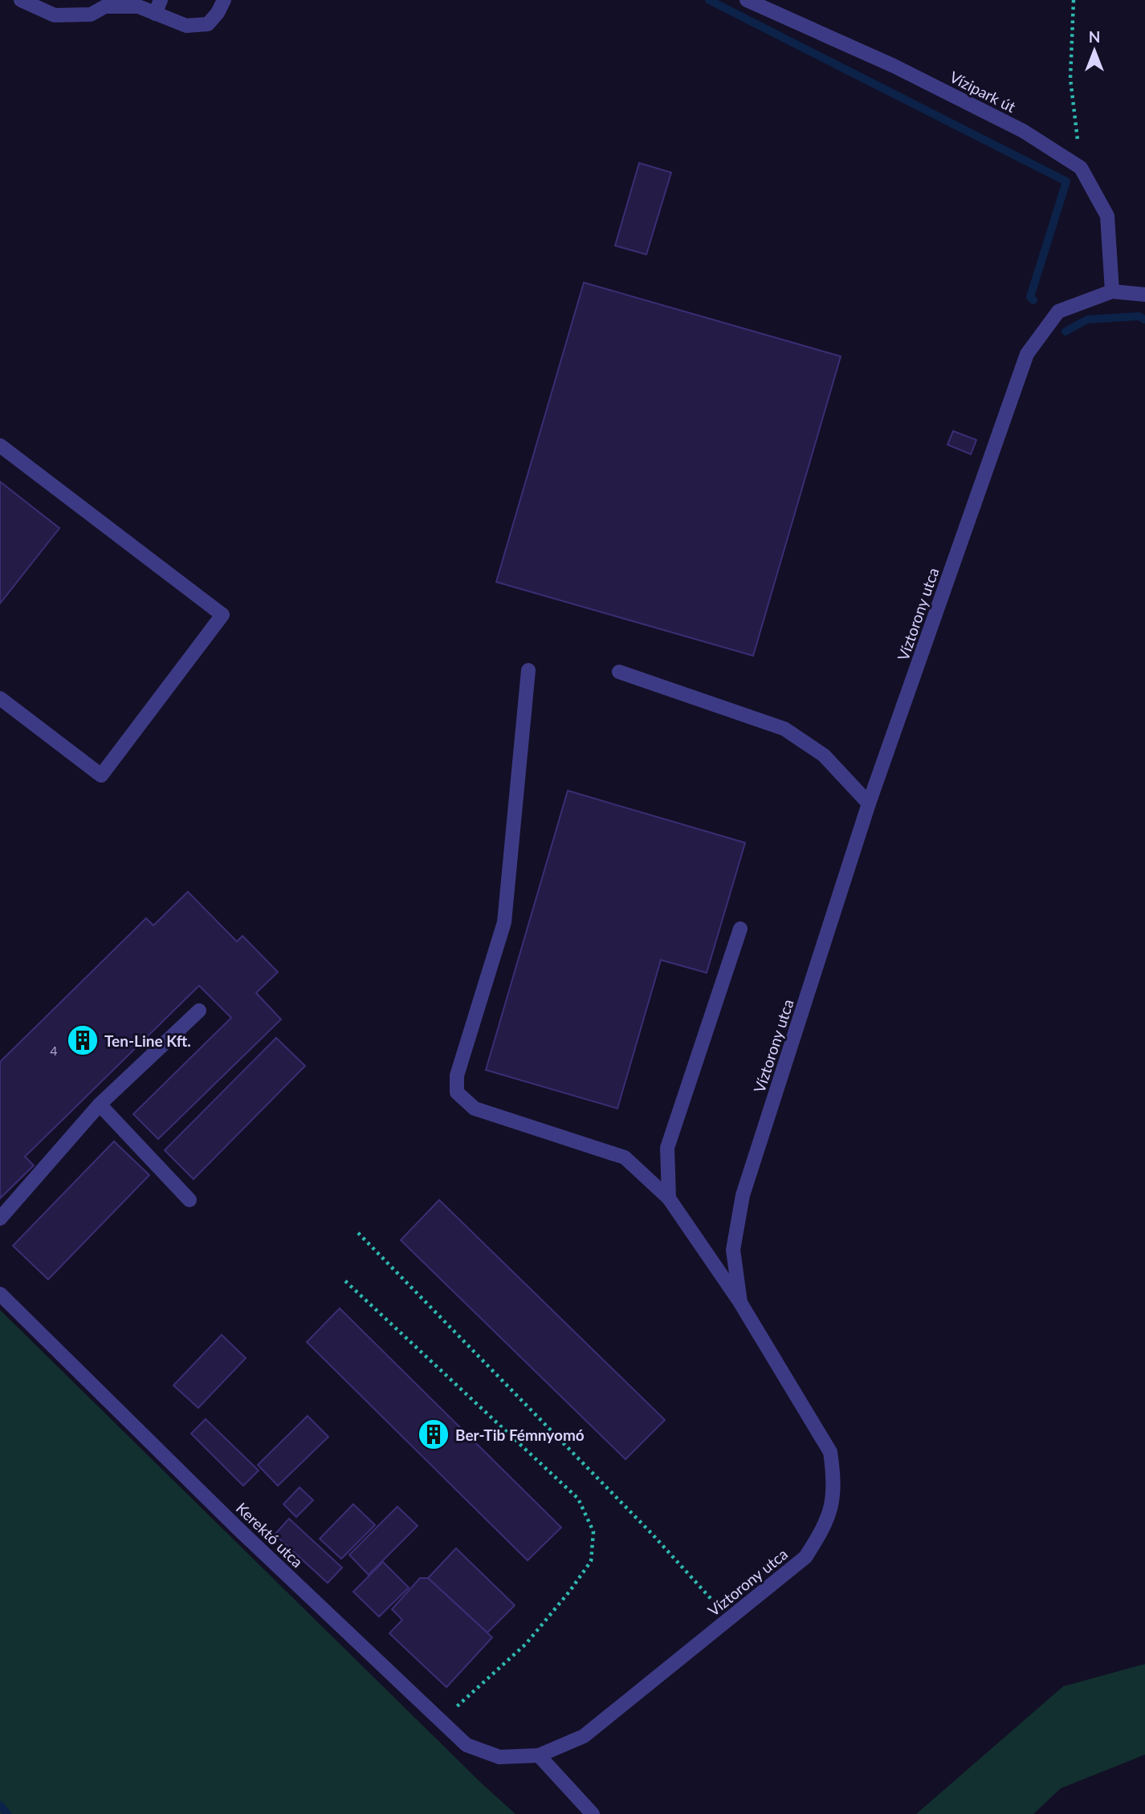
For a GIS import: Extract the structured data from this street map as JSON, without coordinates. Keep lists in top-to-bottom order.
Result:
{
  "streets": {
    "street": ["Vízipark út", "Víztorony utca", "Kerektó utca"]
  },
  "crossings": [
    ["Vízipark út", "Víztorony utca"],
    ["Víztorony utca", "Kerektó utca"]
  ],
  "places": {
    "building": ["Ten-Line Kft.", "Ber-Tib Fémnyomó"]
  },
  "house_numbers": ["4"],
  "north": "top"
}
